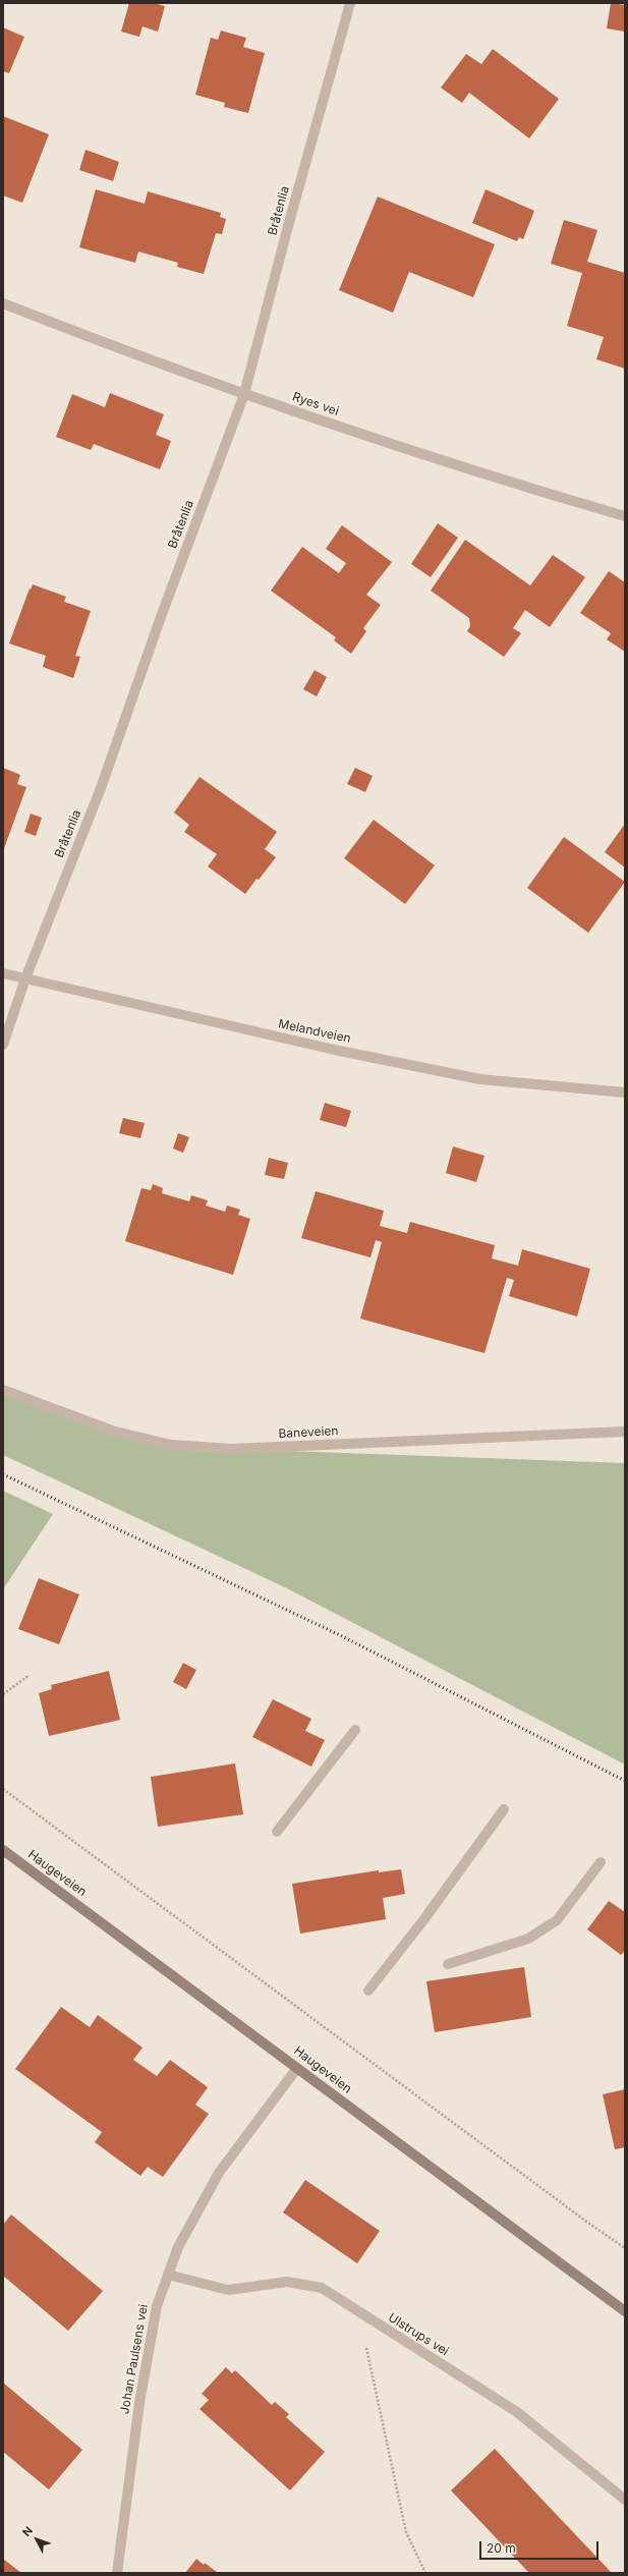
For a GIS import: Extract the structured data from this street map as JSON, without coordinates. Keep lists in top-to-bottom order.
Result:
{
  "streets": {
    "main road": ["Haugeveien"],
    "street": [
      "Bråtenlia",
      "Ryes vei",
      "Melandveien",
      "Baneveien",
      "Ulstrups vei",
      "Johan Paulsens vei"
    ]
  },
  "crossings": [
    ["Bråtenlia", "Ryes vei"],
    ["Bråtenlia", "Melandveien"],
    ["Haugeveien", "Johan Paulsens vei"],
    ["Ulstrups vei", "Johan Paulsens vei"]
  ],
  "scale_bar": "20 m",
  "north": "top left"
}
